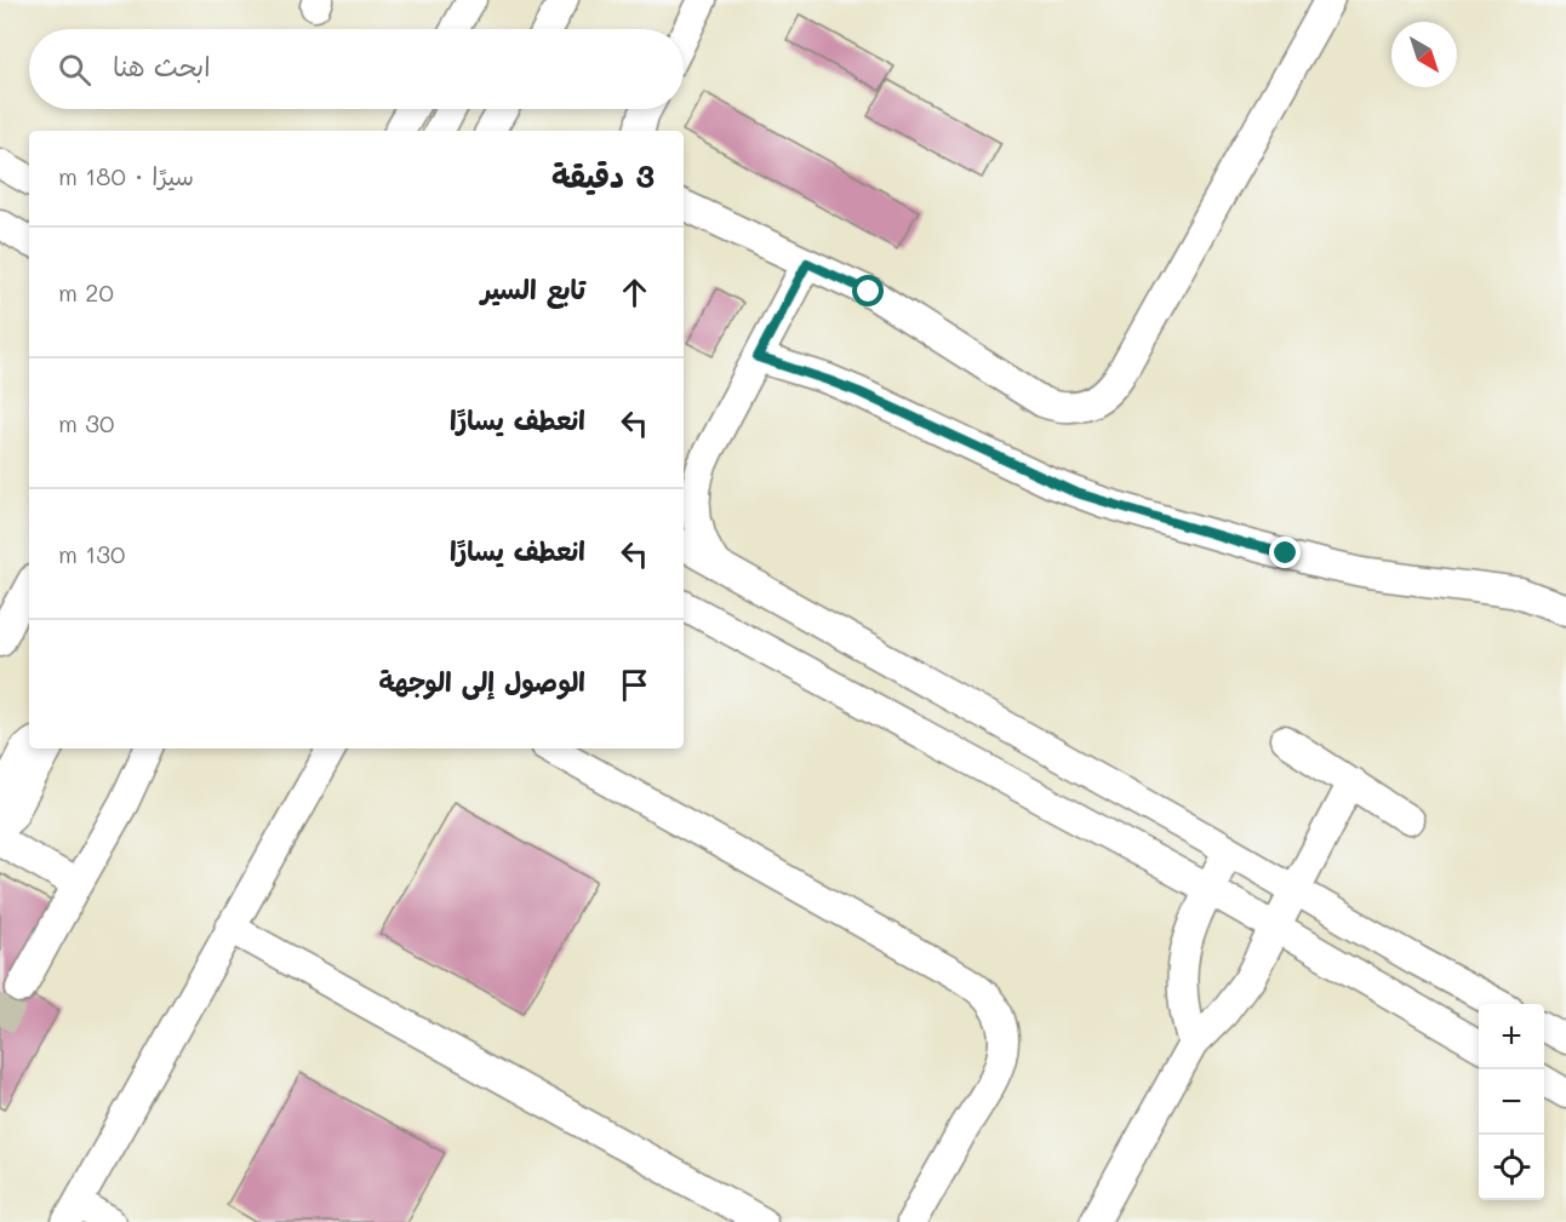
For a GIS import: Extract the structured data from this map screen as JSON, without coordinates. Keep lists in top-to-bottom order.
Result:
{
  "north": "bottom right",
  "page": {
    "search": "ابحث هنا",
    "heading": ["3 دقيقة", "سيرًا · 180 m"],
    "list": [
      ["تابع السير", "20 m"],
      ["انعطف يسارًا", "30 m"],
      ["انعطف يسارًا", "130 m"],
      "الوصول إلى الوجهة"
    ],
    "map_buttons": ["+", "−"]
  }
}
